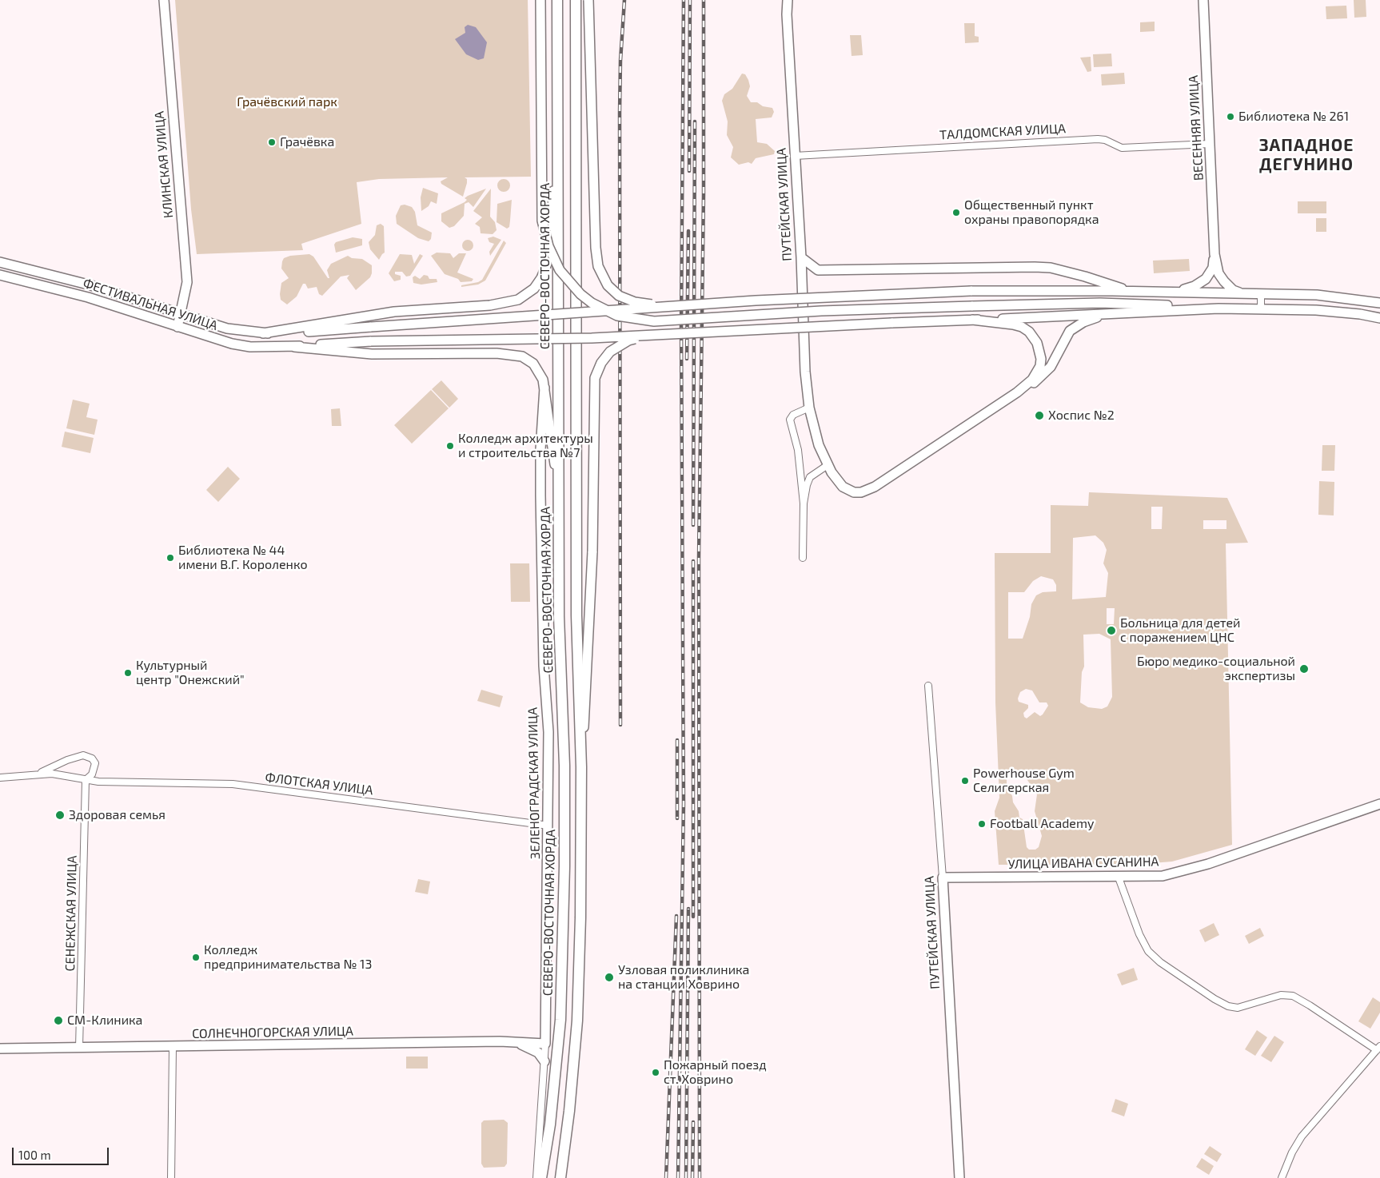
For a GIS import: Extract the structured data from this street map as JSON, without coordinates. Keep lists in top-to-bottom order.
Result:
{
  "streets": {
    "main road": [
      "ВЕСЕННЯЯ УЛИЦА",
      "КЛИНСКАЯ УЛИЦА",
      "ПУТЕЙСКАЯ УЛИЦА",
      "СЕВЕРО-ВОСТОЧНАЯ ХОРДА",
      "ФЕСТИВАЛЬНАЯ УЛИЦА",
      "ЗЕЛЕНОГРАДСКАЯ УЛИЦА",
      "УЛИЦА ИВАНА СУСАНИНА",
      "СОЛНЕЧНОГОРСКАЯ УЛИЦА"
    ],
    "street": ["ТАЛДОМСКАЯ УЛИЦА", "ФЛОТСКАЯ УЛИЦА", "СЕНЕЖСКАЯ УЛИЦА"]
  },
  "crossings": [
    ["ВЕСЕННЯЯ УЛИЦА", "ТАЛДОМСКАЯ УЛИЦА"],
    ["ТАЛДОМСКАЯ УЛИЦА", "ПУТЕЙСКАЯ УЛИЦА"],
    ["КЛИНСКАЯ УЛИЦА", "ФЕСТИВАЛЬНАЯ УЛИЦА"],
    ["ПУТЕЙСКАЯ УЛИЦА", "УЛИЦА ИВАНА СУСАНИНА"],
    ["ЗЕЛЕНОГРАДСКАЯ УЛИЦА", "ФЛОТСКАЯ УЛИЦА"],
    ["ЗЕЛЕНОГРАДСКАЯ УЛИЦА", "СОЛНЕЧНОГОРСКАЯ УЛИЦА"],
    ["ФЛОТСКАЯ УЛИЦА", "СЕНЕЖСКАЯ УЛИЦА"],
    ["СЕНЕЖСКАЯ УЛИЦА", "СОЛНЕЧНОГОРСКАЯ УЛИЦА"]
  ],
  "districts": ["ЗАПАДНОЕ ДЕГУНИНО"],
  "parks": ["Грачёвский парк"],
  "places": [
    "Библиотека № 261",
    "Грачёвка",
    "Общественный пункт охраны правопорядка",
    "Хоспис №2",
    "Колледж архитектуры и строительства №7",
    "Библиотека № 44 имени В.Г. Короленко",
    "Больница для детей с поражением ЦНС",
    "Бюро медико-социальной экспертизы",
    "Культурный центр \"Онежский\"",
    "Powerhouse Gym Селигерская",
    "Здоровая семья",
    "Football Academy",
    "Колледж предпринимательства № 13",
    "Узловая поликлиника на станции Ховрино",
    "СМ-Клиника",
    "Пожарный поезд ст. Ховрино"
  ],
  "scale_bar": "100 m"
}
